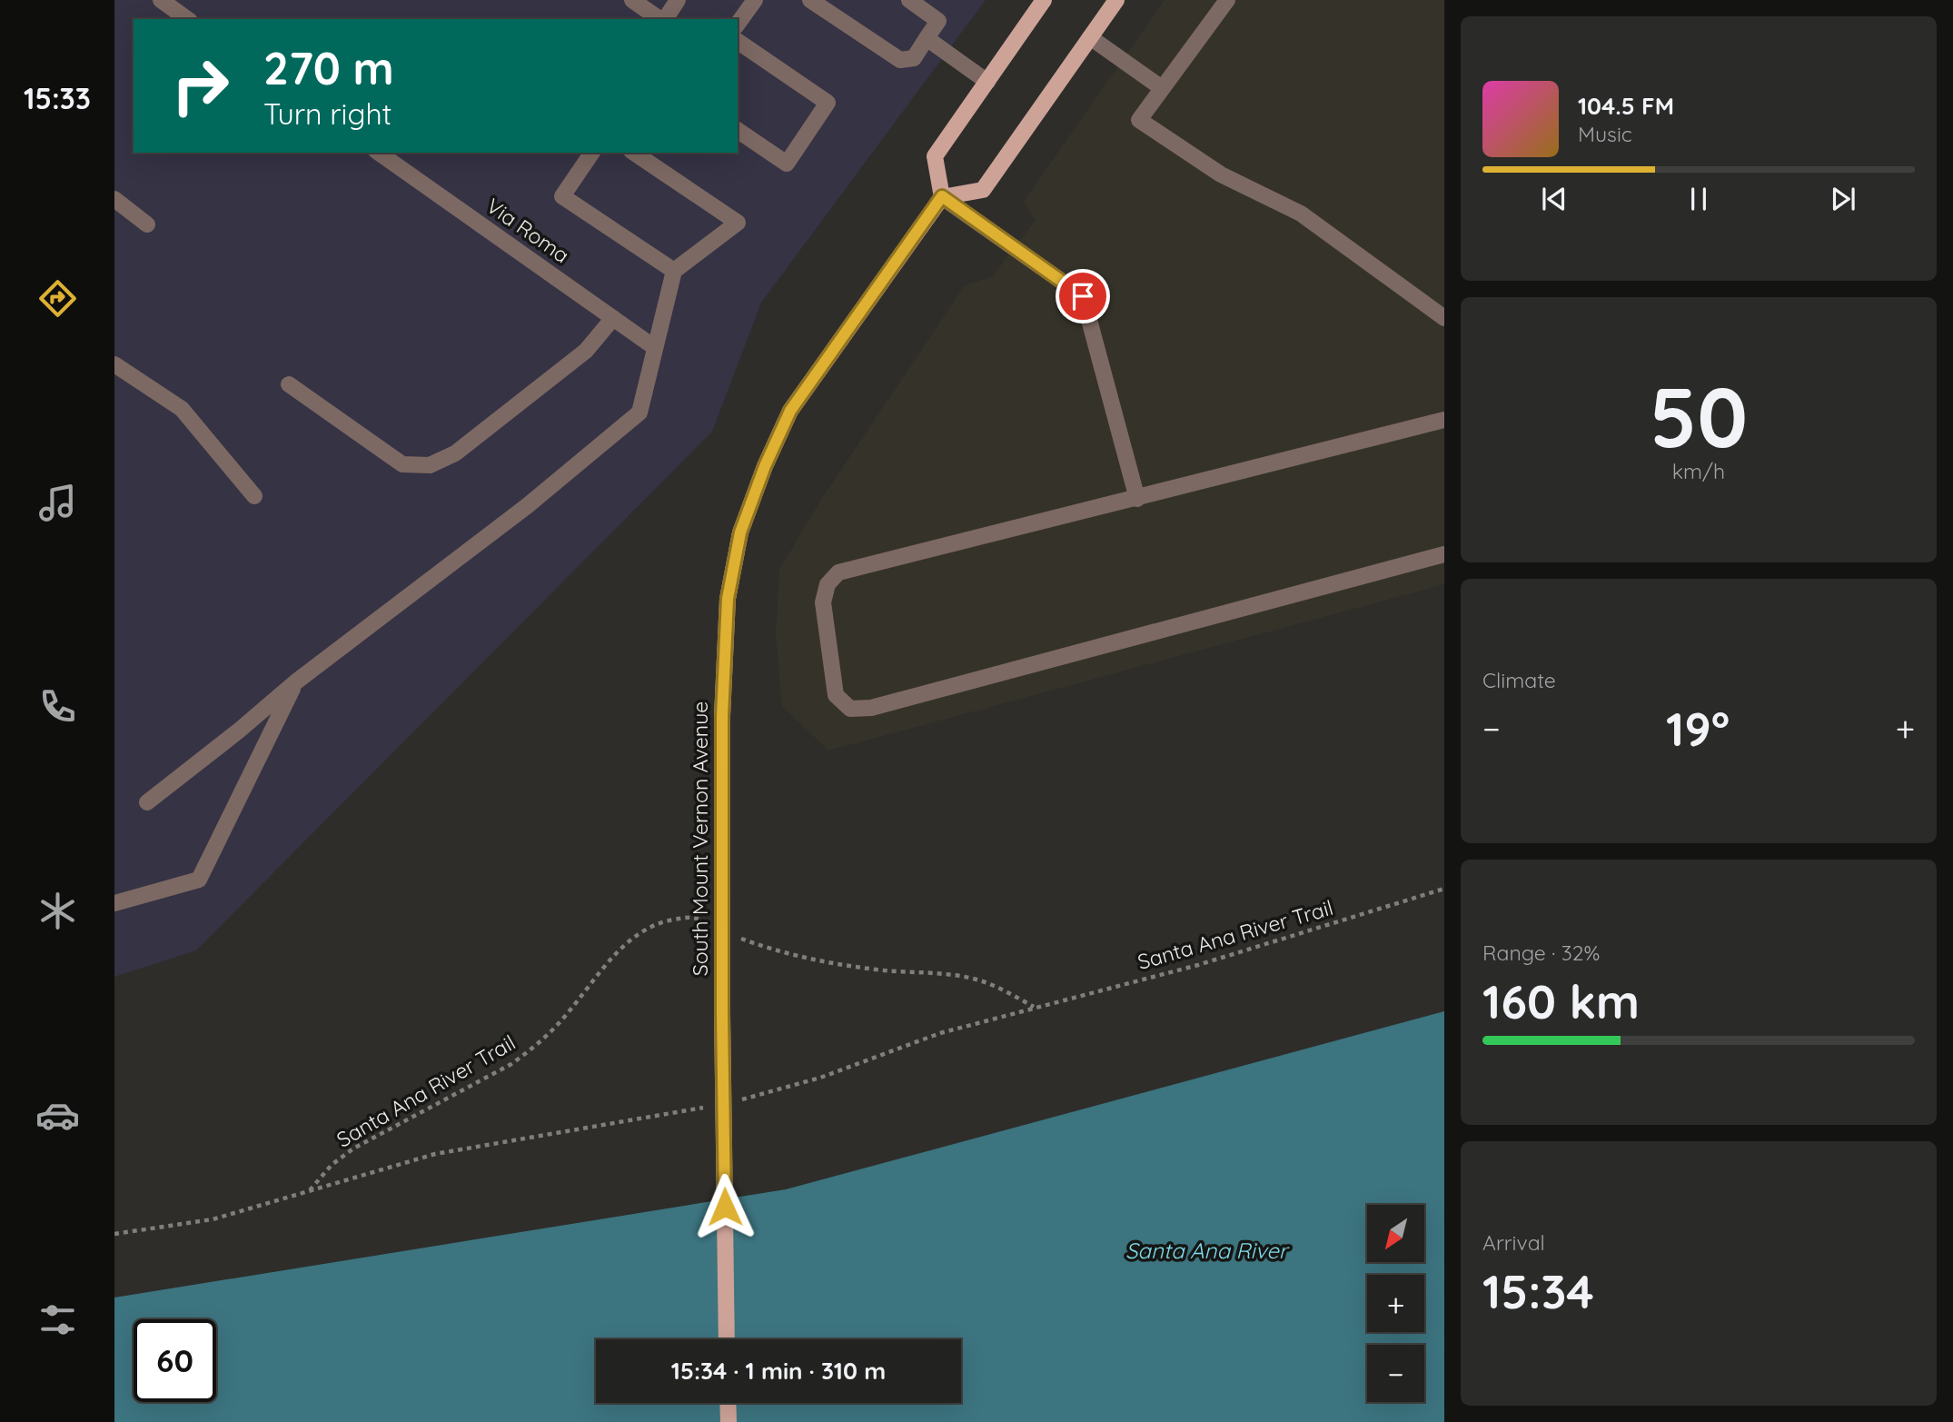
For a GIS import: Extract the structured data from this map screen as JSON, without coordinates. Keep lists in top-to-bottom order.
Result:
{
  "streets": {
    "main road": ["South Mount Vernon Avenue"],
    "street": ["Via Roma"],
    "path": ["Santa Ana River Trail"]
  },
  "crossings": [
    ["South Mount Vernon Avenue", "Santa Ana River Trail"]
  ],
  "water": ["Santa Ana River"],
  "north": "bottom left",
  "page": {
    "tabs": "15:33",
    "turn": ["270 m", "Turn right"],
    "song": ["104.5 FM", "Music"],
    "tile": [
      ["50", "km/h"],
      "Climate",
      ["Range · 32%", "160 km"],
      ["Arrival", "15:34"]
    ],
    "heat": ["−", "19°", "+"],
    "map_buttons": ["+", "−"],
    "limit": "60",
    "trip": "15:34 · 1 min · 310 m"
  }
}
